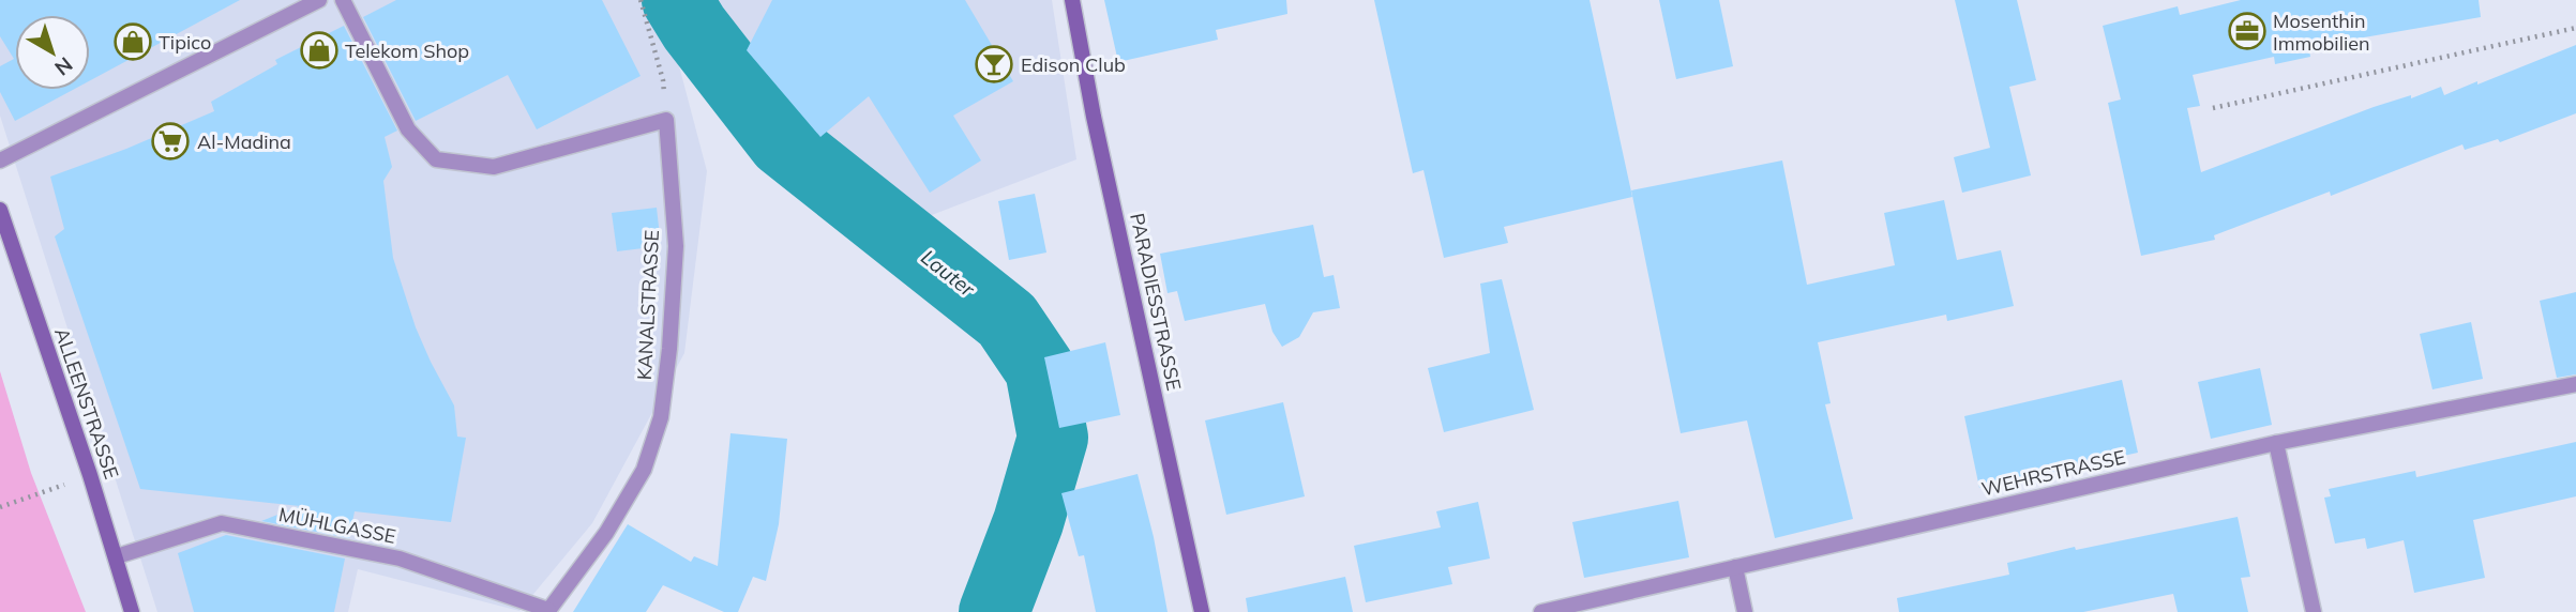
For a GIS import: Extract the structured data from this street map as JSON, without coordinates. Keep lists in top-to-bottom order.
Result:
{
  "streets": {
    "main road": ["PARADIESSTRASSE", "ALLEENSTRASSE"],
    "street": ["KANALSTRASSE", "WEHRSTRASSE", "MÜHLGASSE"]
  },
  "crossings": [
    ["KANALSTRASSE", "MÜHLGASSE"],
    ["ALLEENSTRASSE", "MÜHLGASSE"]
  ],
  "water": ["Lauter"],
  "places": {
    "office": ["Mosenthin Immobilien"],
    "shop": ["Tipico", "Telekom Shop"],
    "bar": ["Edison Club"],
    "supermarket": ["Al-Madina"]
  },
  "north": "bottom right"
}
